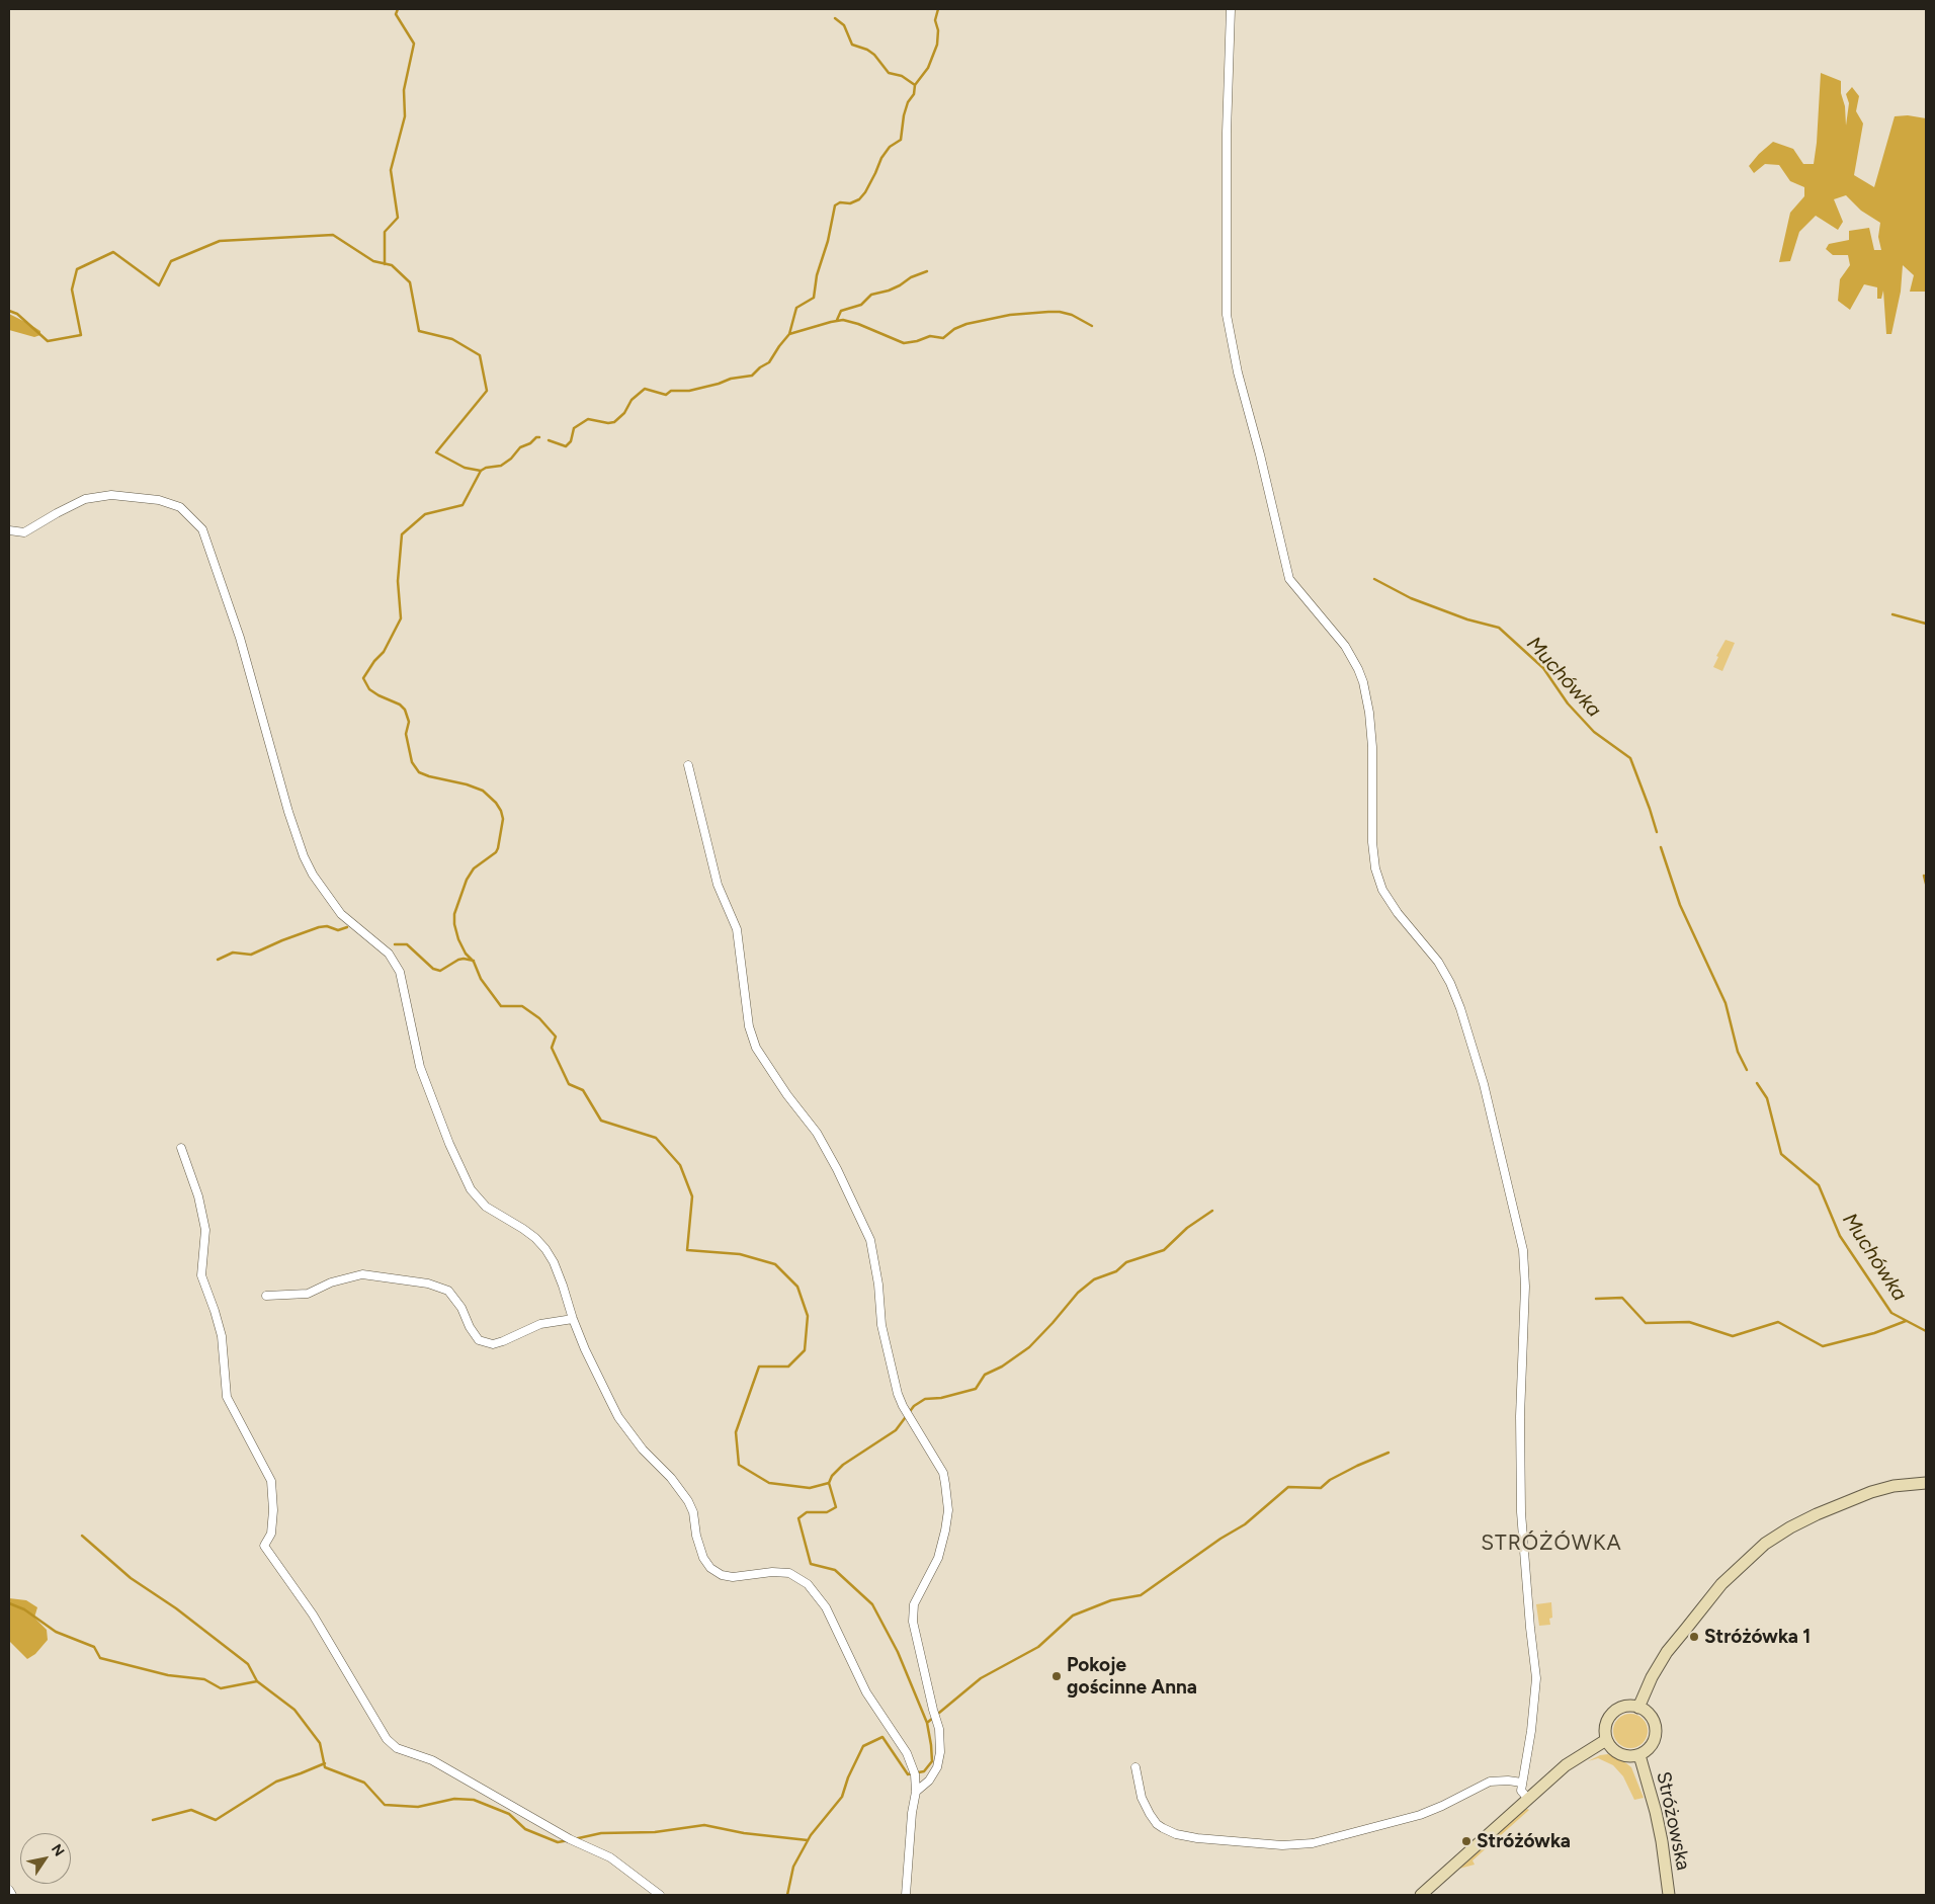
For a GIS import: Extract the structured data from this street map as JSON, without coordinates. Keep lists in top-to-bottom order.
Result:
{
  "streets": {
    "main road": ["Stróżowska"]
  },
  "districts": ["STRÓŻÓWKA"],
  "water": ["Muchówka"],
  "places": ["Stróżówka 1", "Pokoje gościnne Anna", "Stróżówka"],
  "north": "top right"
}
